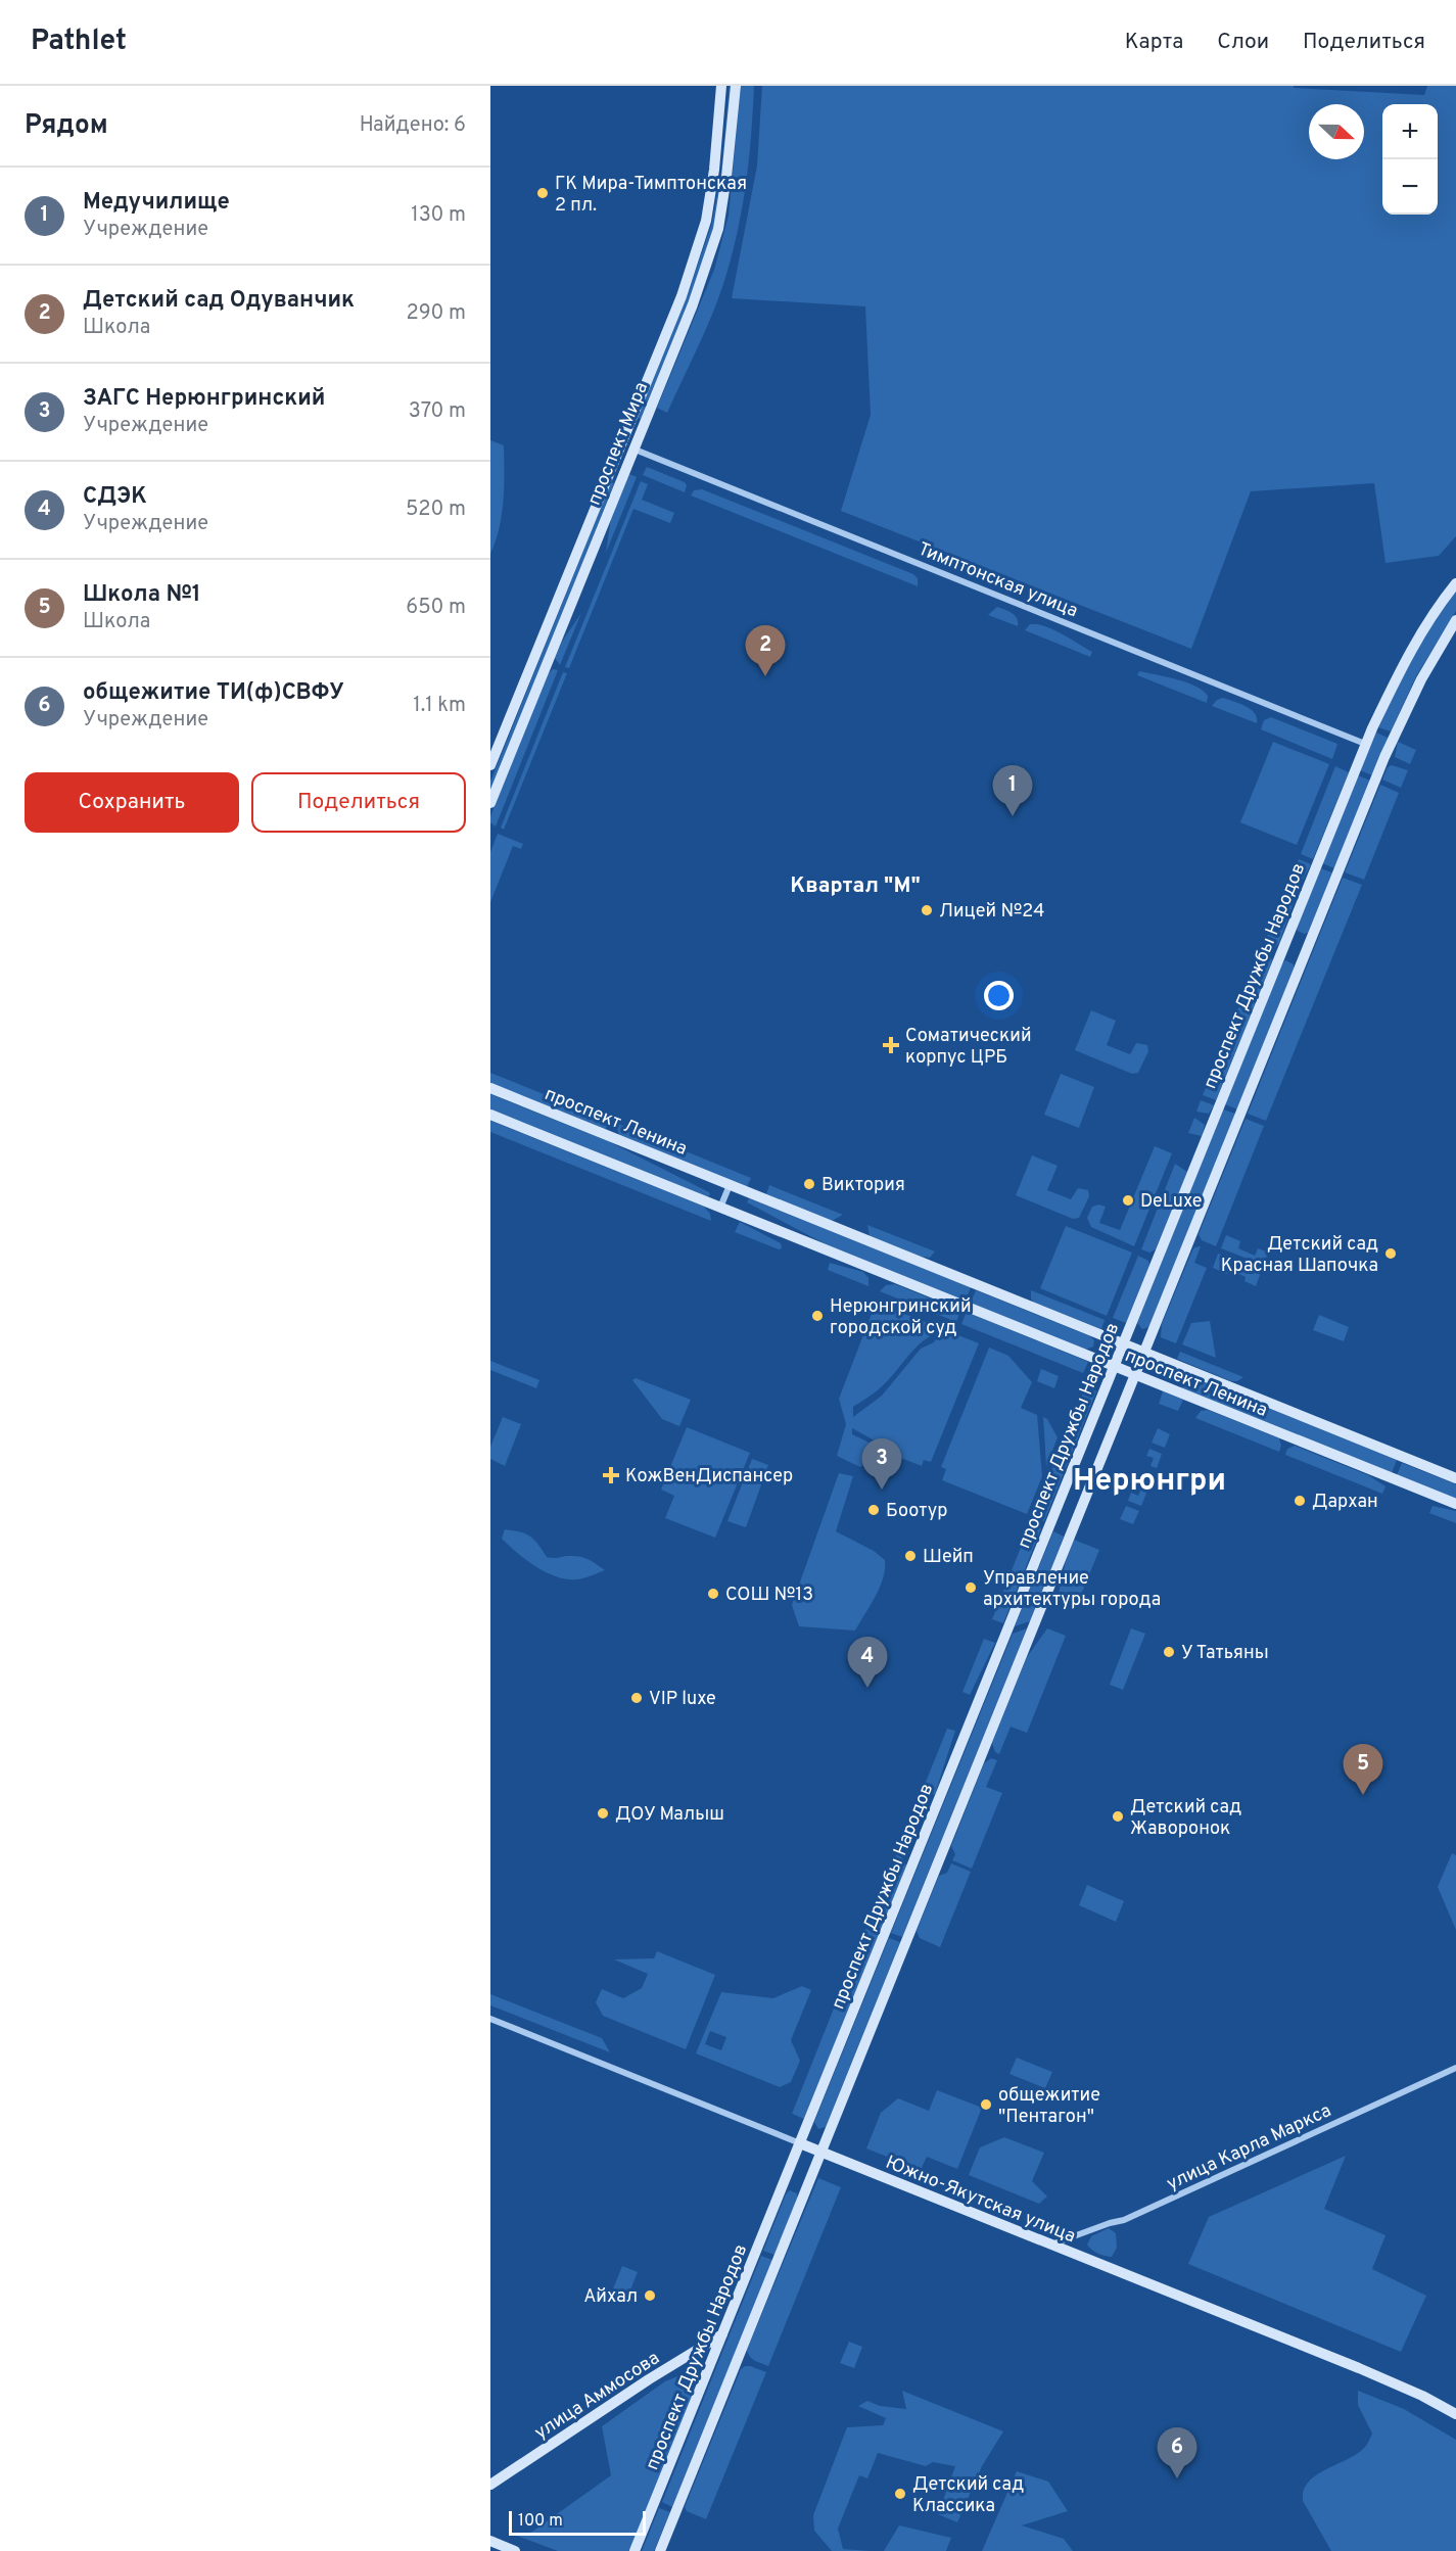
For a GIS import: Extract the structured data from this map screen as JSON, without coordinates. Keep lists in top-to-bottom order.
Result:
{
  "streets": {
    "street": [
      "проспект Мира",
      "Тимптонская улица",
      "проспект Дружбы Народов",
      "проспект Ленина",
      "улица Карла Маркса",
      "Южно-Якутская улица",
      "улица Аммосова"
    ]
  },
  "crossings": [
    ["проспект Мира", "Тимптонская улица"],
    ["Тимптонская улица", "проспект Дружбы Народов"],
    ["проспект Дружбы Народов", "проспект Ленина"],
    ["проспект Дружбы Народов", "Южно-Якутская улица"],
    ["проспект Дружбы Народов", "улица Аммосова"],
    ["улица Карла Маркса", "Южно-Якутская улица"]
  ],
  "districts": ["Квартал \"М\"", "Нерюнгри"],
  "places": {
    "other": [
      "ГК Мира-Тимптонская 2 пл.",
      "Лицей №24",
      "Виктория",
      "DeLuxe",
      "Детский сад Красная Шапочка",
      "Нерюнгринский городской суд",
      "Дархан",
      "Боотур",
      "Шейп",
      "Управление архитектуры города",
      "СОШ №13",
      "У Татьяны",
      "VIP luxe",
      "ДОУ Малыш",
      "Детский сад Жаворонок",
      "общежитие \"Пентагон\"",
      "Айхал",
      "Детский сад Классика"
    ],
    "health": ["Соматический корпус ЦРБ", "КожВенДиспансер"]
  },
  "scale_bar": "100 m",
  "north": "right",
  "page": {
    "header": "Pathlet",
    "nav": ["Карта", "Слои", "Поделиться"],
    "heading": ["Рядом", "Найдено: 6"],
    "map_buttons": ["+", "−"],
    "list": [
      {
        "mark": "1",
        "name": "Медучилище",
        "note": "Учреждение",
        "value": "130 m"
      },
      {
        "mark": "2",
        "name": "Детский сад Одуванчик",
        "note": "Школа",
        "value": "290 m"
      },
      {
        "mark": "3",
        "name": "ЗАГС Нерюнгринский",
        "note": "Учреждение",
        "value": "370 m"
      },
      {
        "mark": "4",
        "name": "СДЭК",
        "note": "Учреждение",
        "value": "520 m"
      },
      {
        "mark": "5",
        "name": "Школа №1",
        "note": "Школа",
        "value": "650 m"
      },
      {
        "mark": "6",
        "name": "общежитие ТИ(ф)СВФУ",
        "note": "Учреждение",
        "value": "1.1 km"
      }
    ],
    "pins": [
      "2",
      "1",
      "3",
      "4",
      "5",
      "6"
    ],
    "buttons": ["Сохранить", "Поделиться"],
    "scale": "100 m"
  }
}
